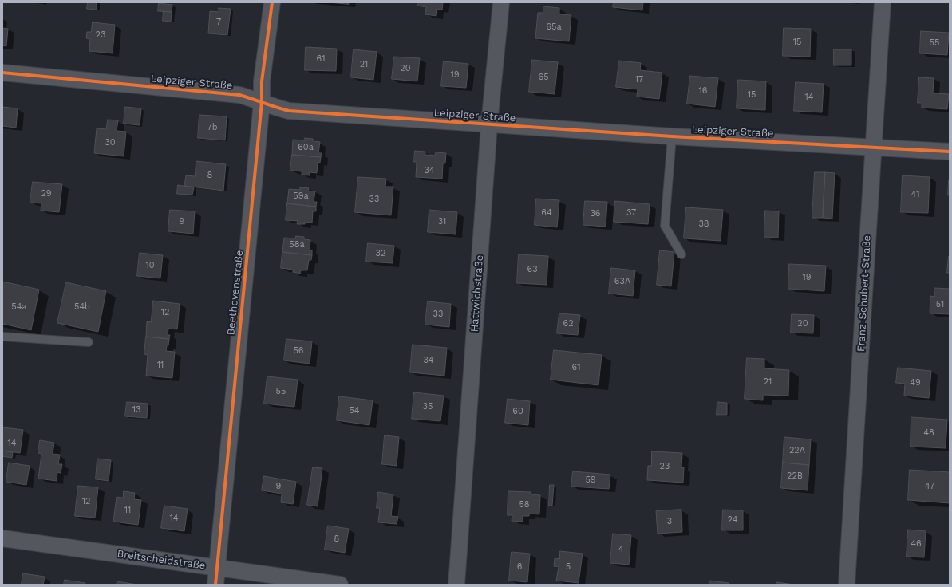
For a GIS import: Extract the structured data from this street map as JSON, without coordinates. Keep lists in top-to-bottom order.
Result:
{
  "streets": {
    "street": [
      "Leipziger Straße",
      "Beethovenstraße",
      "Hattwichstraße",
      "Franz-Schubert-Straße",
      "Breitscheidstraße"
    ]
  },
  "crossings": [
    ["Leipziger Straße", "Beethovenstraße"],
    ["Leipziger Straße", "Hattwichstraße"],
    ["Leipziger Straße", "Franz-Schubert-Straße"],
    ["Beethovenstraße", "Breitscheidstraße"]
  ],
  "house_numbers": [
    "7",
    "65a",
    "23",
    "15",
    "55",
    "61",
    "21",
    "20",
    "19",
    "65",
    "17",
    "16",
    "15",
    "14",
    "7b",
    "30",
    "60a",
    "34",
    "8",
    "29",
    "41",
    "59a",
    "33",
    "64",
    "37",
    "36",
    "9",
    "31",
    "38",
    "58a",
    "32",
    "10",
    "63",
    "19",
    "63A",
    "51",
    "54a",
    "54b",
    "12",
    "33",
    "62",
    "20",
    "56",
    "34",
    "11",
    "61",
    "21",
    "49",
    "55",
    "35",
    "13",
    "54",
    "60",
    "48",
    "14",
    "22A",
    "23",
    "22B",
    "59",
    "9",
    "47",
    "12",
    "58",
    "11",
    "14",
    "24",
    "3",
    "8",
    "46",
    "4",
    "6",
    "5"
  ]
}
